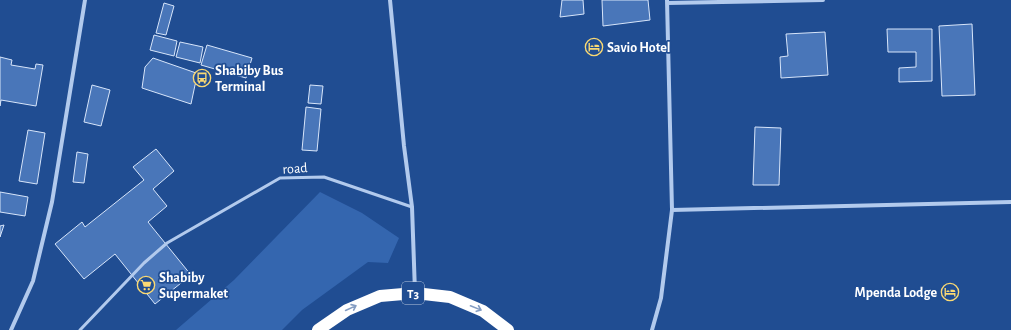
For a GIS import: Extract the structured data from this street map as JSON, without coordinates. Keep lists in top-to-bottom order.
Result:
{
  "streets": {
    "highway": ["T3"],
    "lane": ["road"]
  },
  "places": {
    "hotel": ["Savio Hotel", "Mpenda Lodge"],
    "bus stop": ["Shabiby Bus Terminal"],
    "supermarket": ["Shabiby Supermaket"]
  }
}
